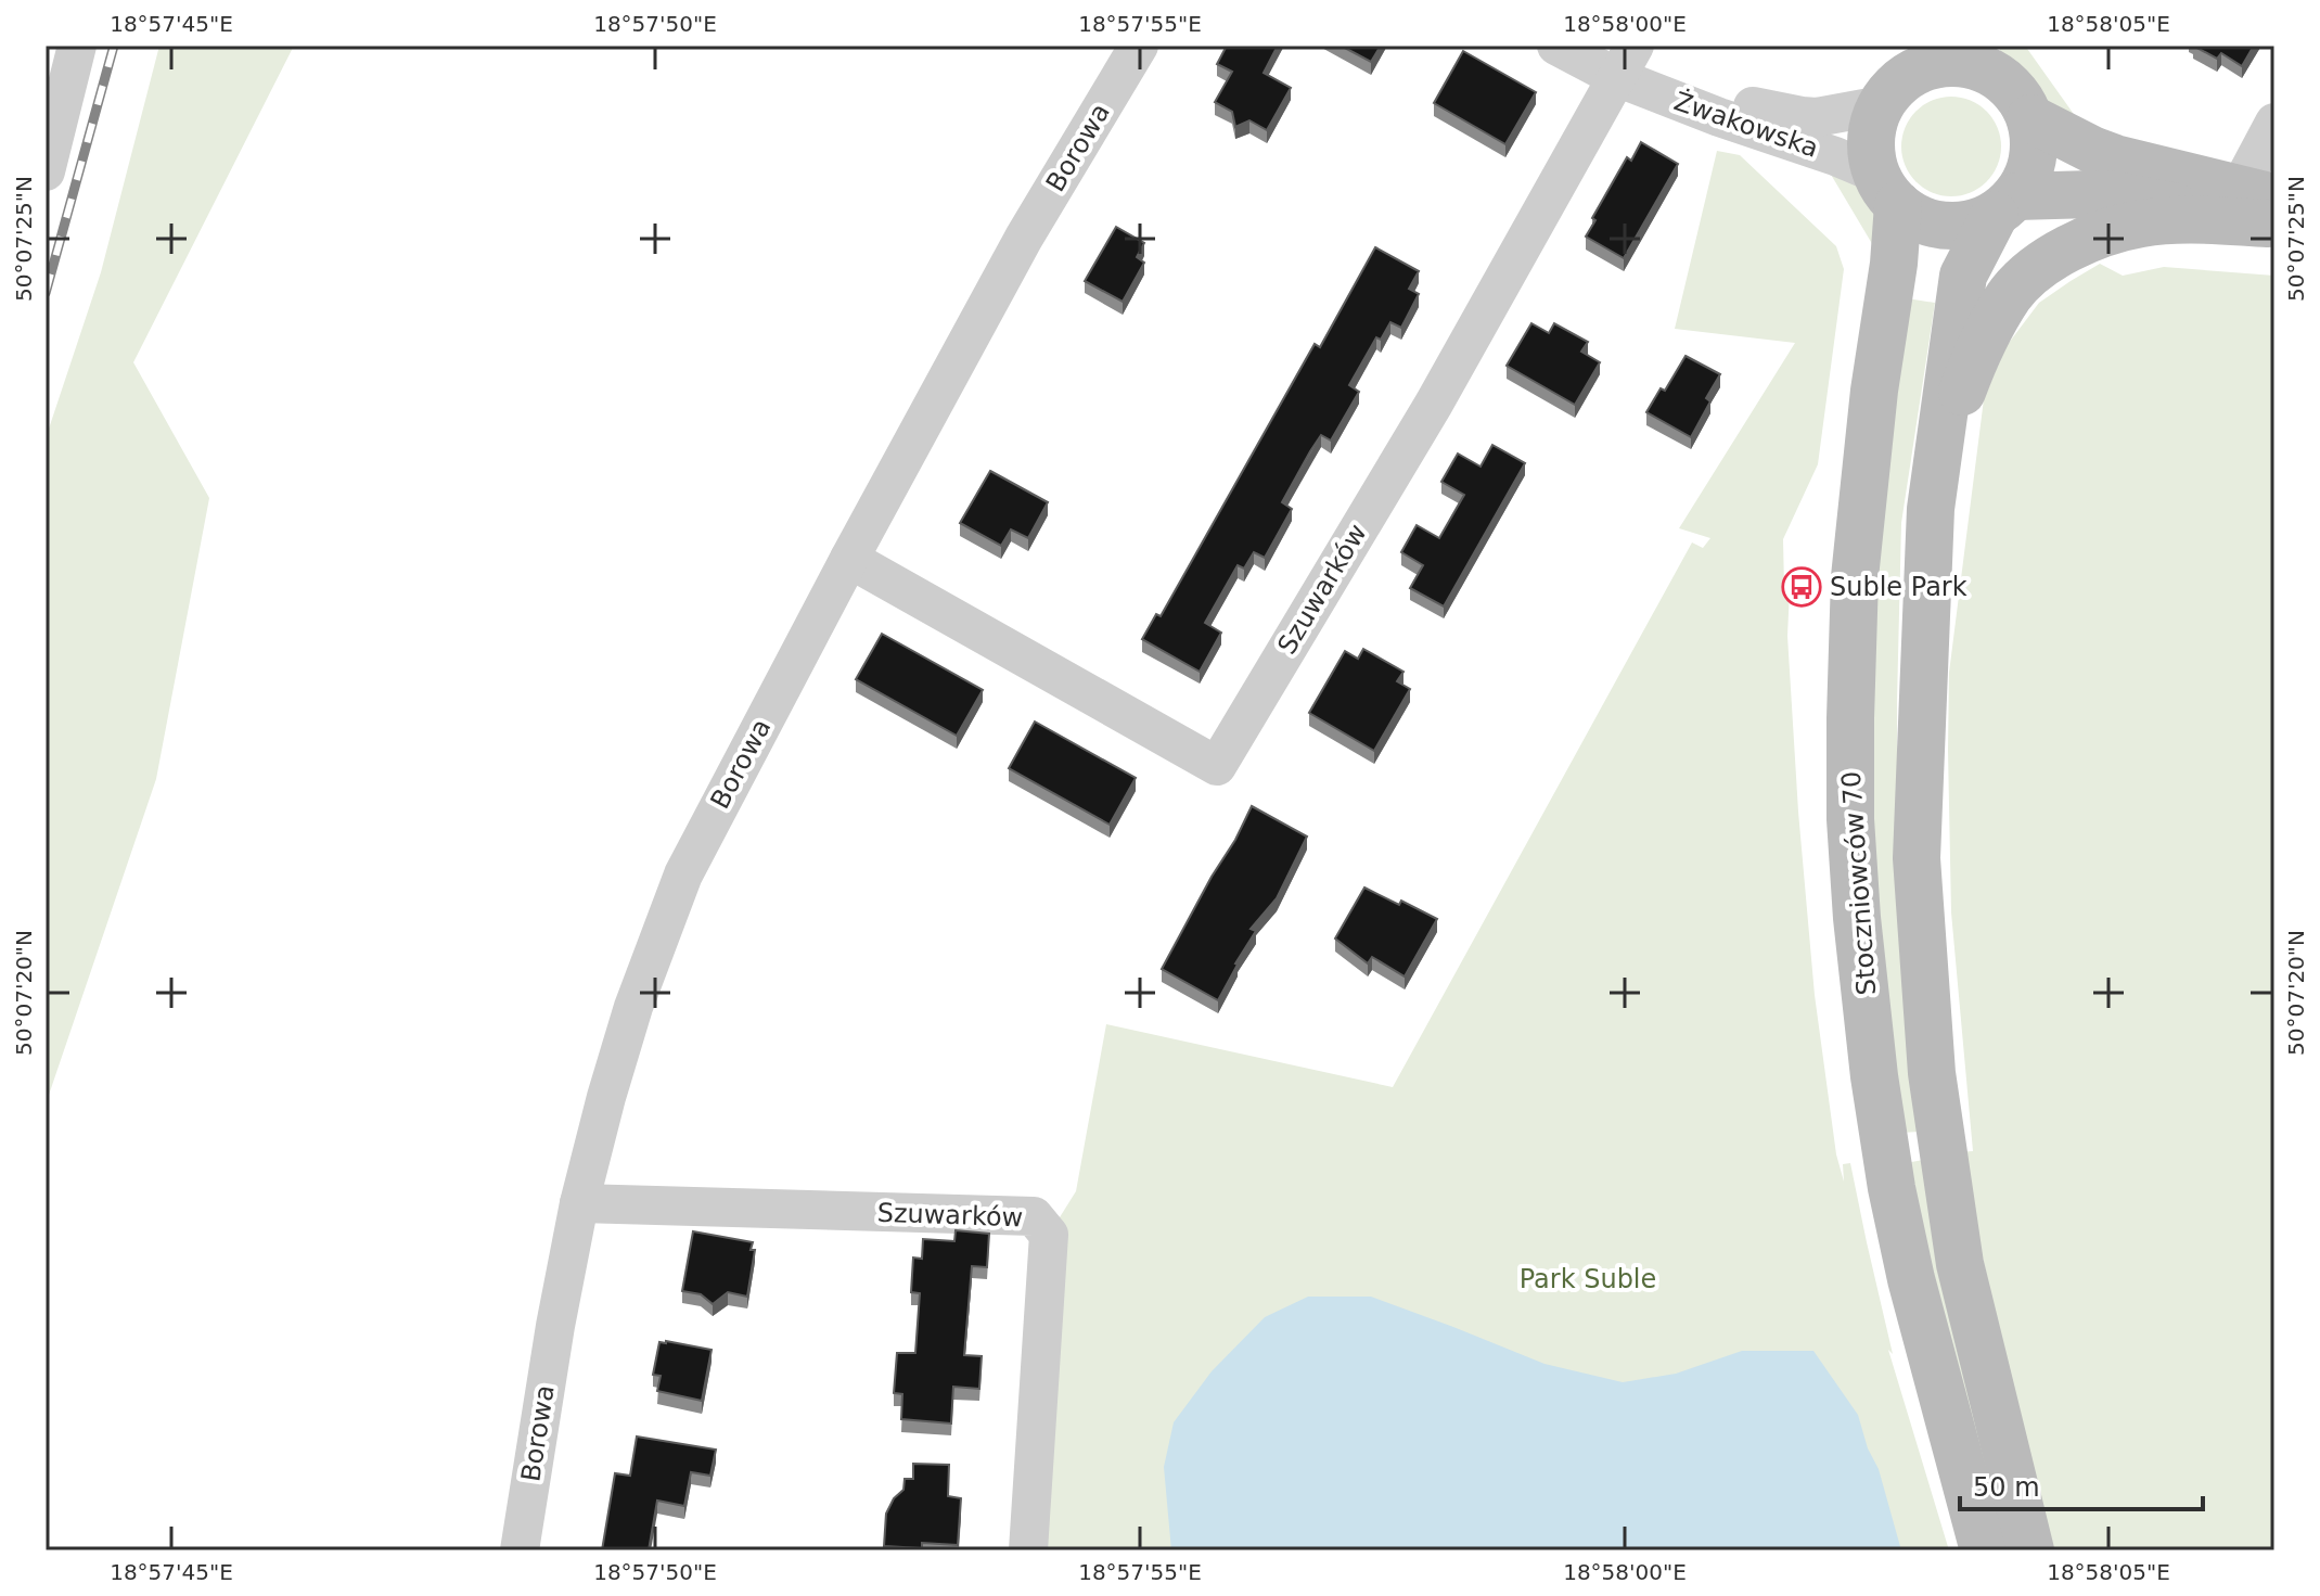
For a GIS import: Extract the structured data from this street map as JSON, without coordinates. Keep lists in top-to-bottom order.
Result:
{
  "streets": {
    "street": [
      "Żwakowska",
      "Borowa",
      "Szuwarków",
      "Stoczniowców 70"
    ]
  },
  "crossings": [
    ["Żwakowska", "Szuwarków"],
    ["Żwakowska", "Stoczniowców 70"],
    ["Borowa", "Szuwarków"]
  ],
  "parks": ["Park Suble"],
  "places": {
    "bus stop": ["Suble Park"]
  },
  "scale_bar": "50 m",
  "coordinates": [
    "18°57'45\"E",
    "18°57'50\"E",
    "18°57'55\"E",
    "18°58'00\"E",
    "18°58'05\"E",
    "50°07'25\"N",
    "50°07'20\"N"
  ]
}
